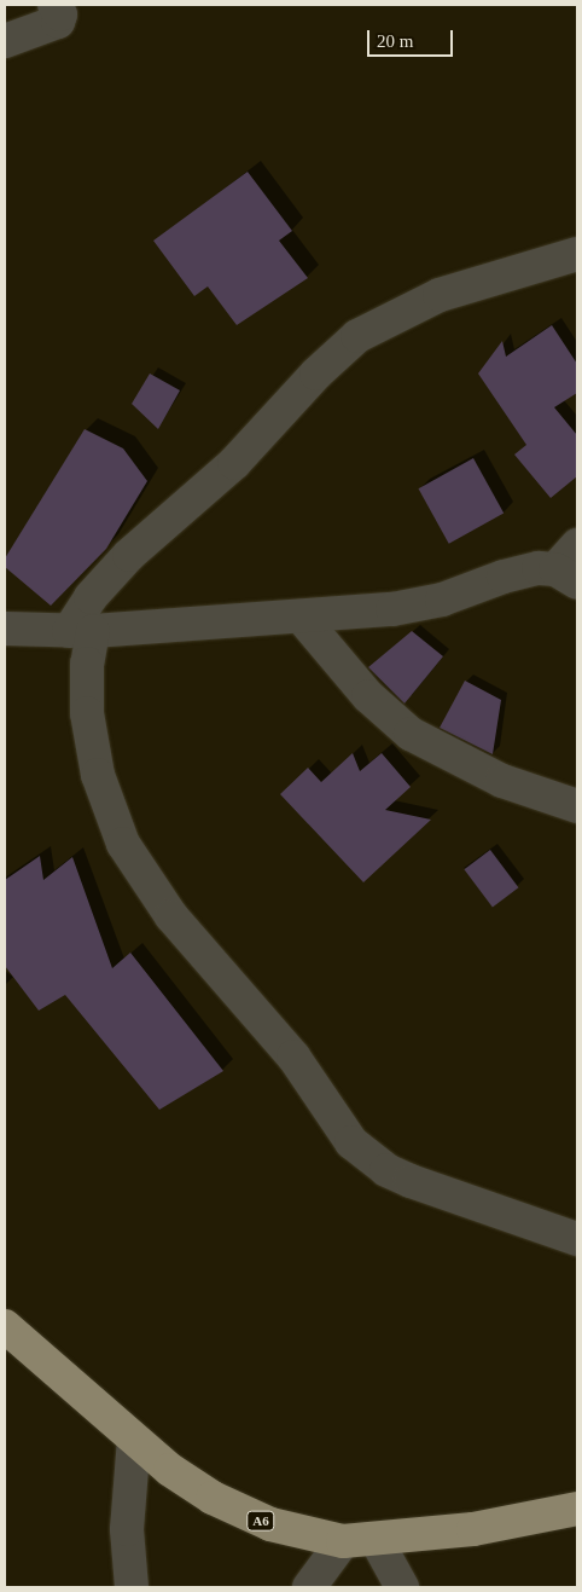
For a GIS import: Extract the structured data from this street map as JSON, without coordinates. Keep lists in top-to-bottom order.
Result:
{
  "streets": {
    "highway": ["A6"]
  },
  "scale_bar": "20 m"
}
